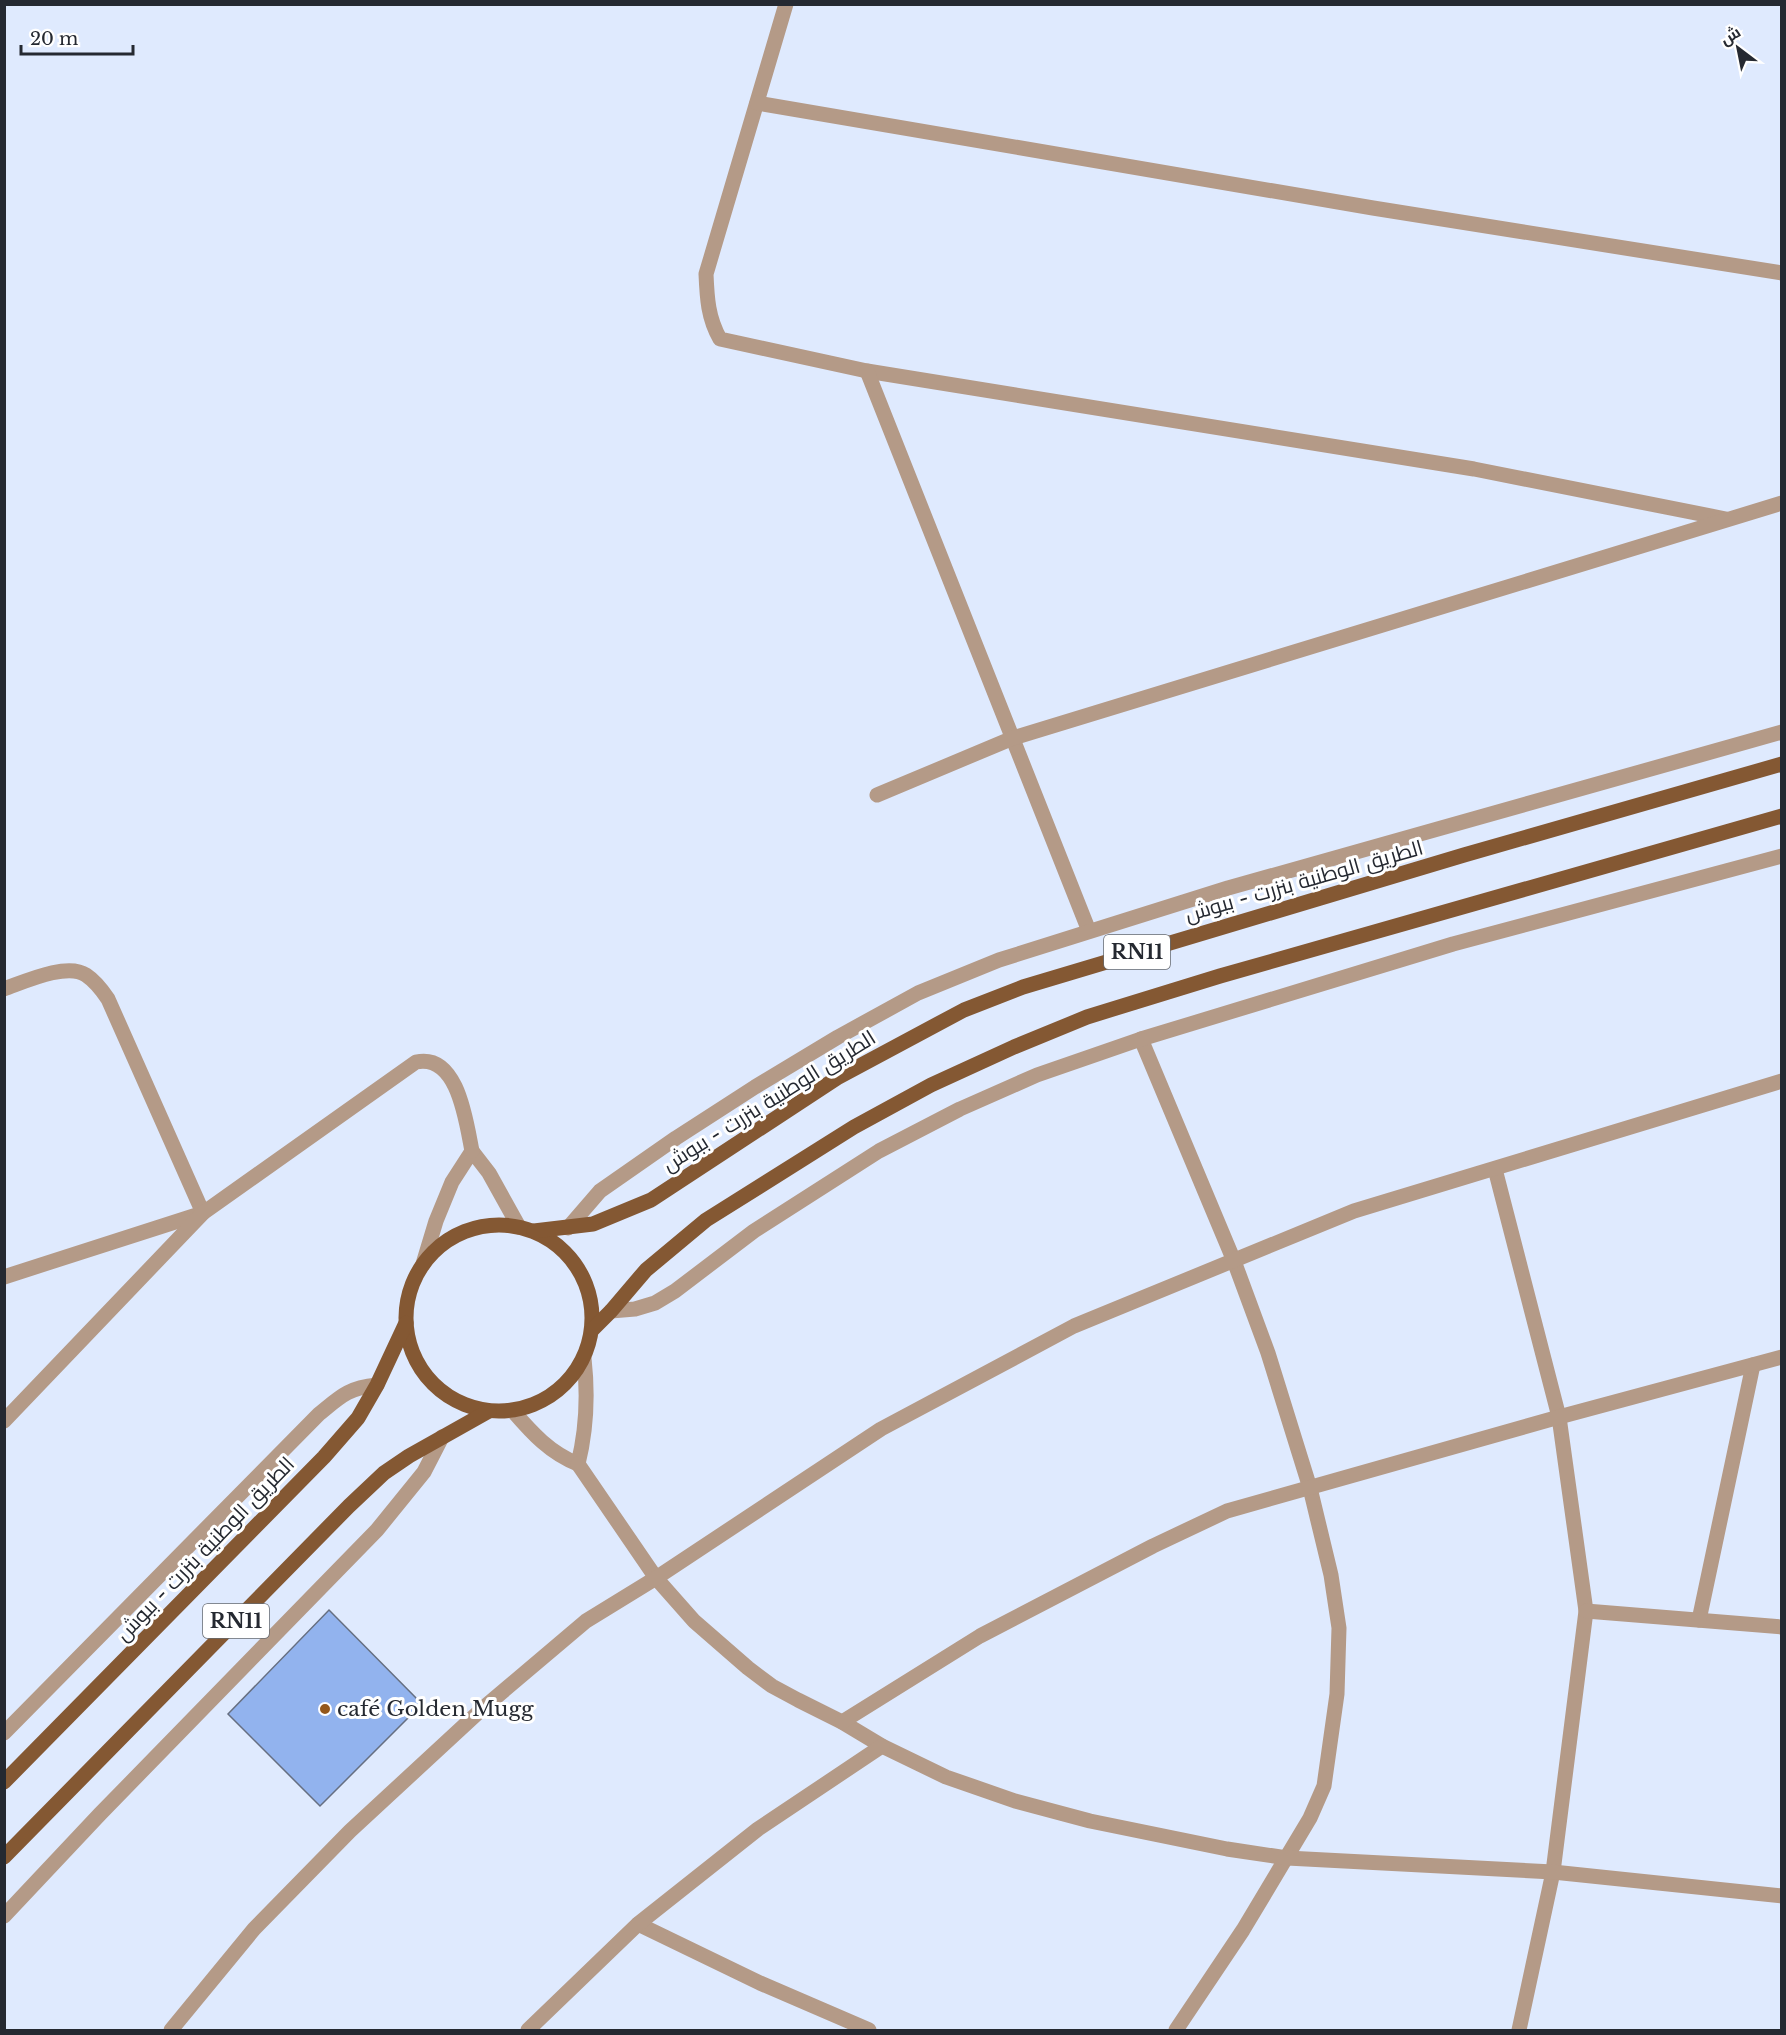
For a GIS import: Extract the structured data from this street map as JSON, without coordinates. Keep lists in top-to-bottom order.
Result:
{
  "streets": {
    "main road": ["الطريق الوطنية بنزرت - ببوش", "RN11"]
  },
  "crossings": [
    ["الطريق الوطنية بنزرت - ببوش", "RN11"]
  ],
  "places": ["café Golden Mugg"],
  "scale_bar": "20 m",
  "north": "top left"
}
